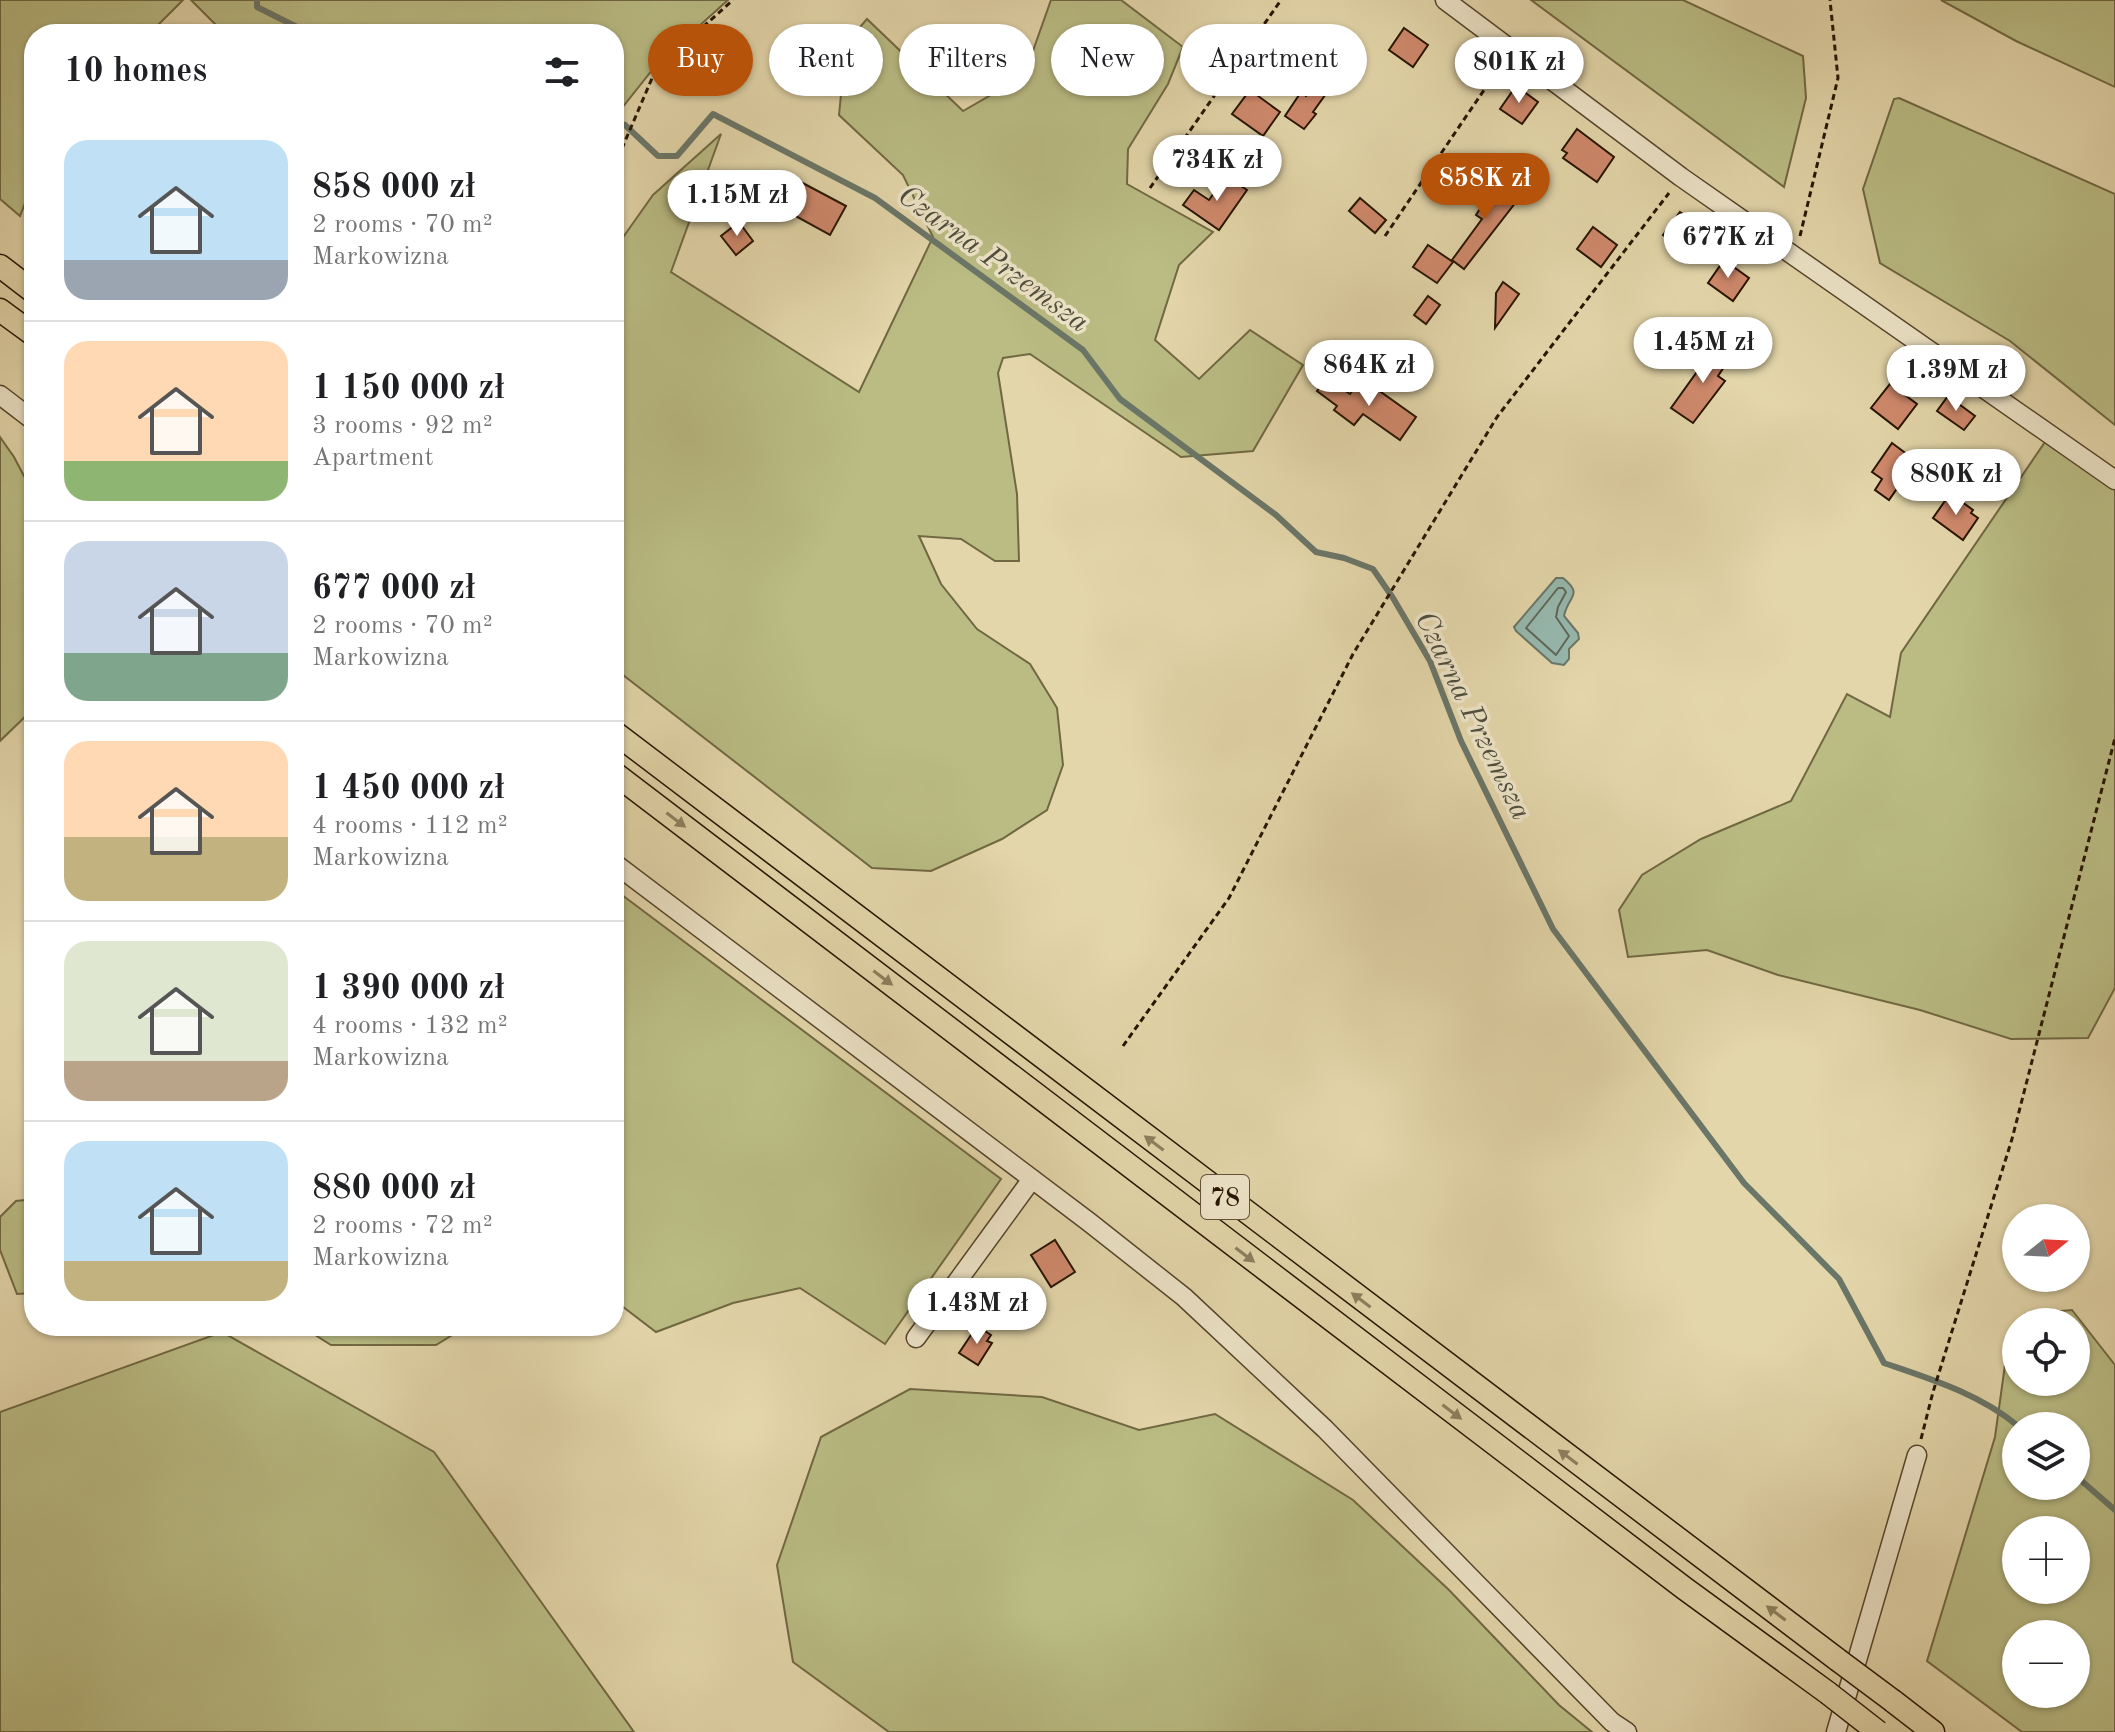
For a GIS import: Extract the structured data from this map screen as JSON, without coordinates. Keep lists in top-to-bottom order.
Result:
{
  "streets": {
    "main road": ["78"]
  },
  "water": ["Czarna Przemsza"],
  "north": "right",
  "page": {
    "chip": [
      "Buy",
      "Rent",
      "Filters",
      "New",
      "Apartment"
    ],
    "heading": "10 homes",
    "price": [
      "801K zł",
      "734K zł",
      "858K zł",
      "1.15M zł",
      "677K zł",
      "1.45M zł",
      "864K zł",
      "1.39M zł",
      "880K zł",
      "1.43M zł"
    ],
    "list": [
      {
        "name": "858 000 zł",
        "note": "2 rooms · 70 m² · Markowizna"
      },
      {
        "name": "1 150 000 zł",
        "note": "3 rooms · 92 m² · Apartment"
      },
      {
        "name": "677 000 zł",
        "note": "2 rooms · 70 m² · Markowizna"
      },
      {
        "name": "1 450 000 zł",
        "note": "4 rooms · 112 m² · Markowizna"
      },
      {
        "name": "1 390 000 zł",
        "note": "4 rooms · 132 m² · Markowizna"
      },
      {
        "name": "880 000 zł",
        "note": "2 rooms · 72 m² · Markowizna"
      }
    ],
    "map_buttons": ["+", "−"]
  }
}
